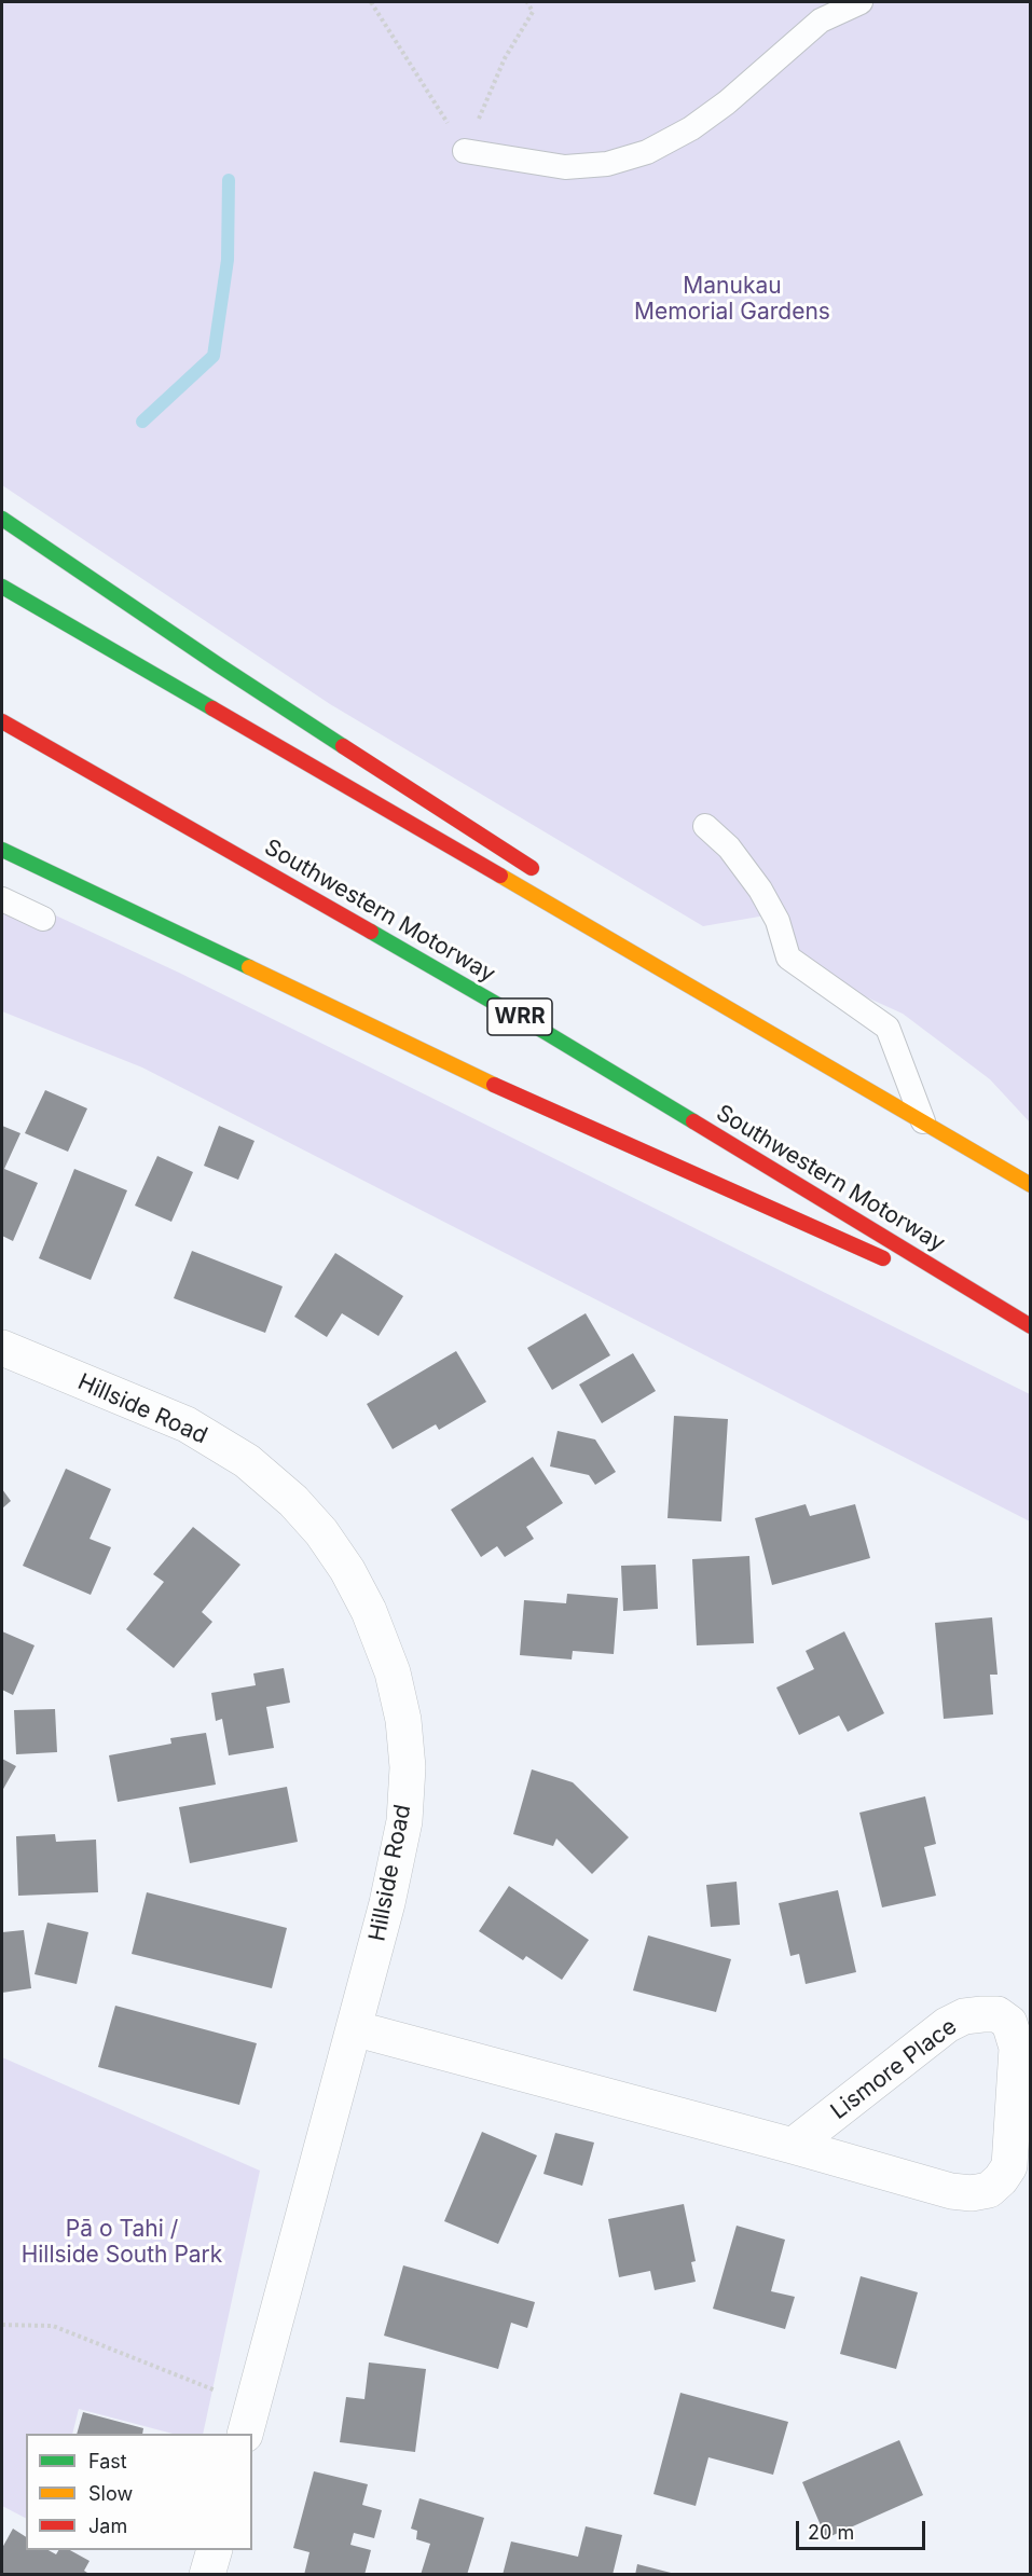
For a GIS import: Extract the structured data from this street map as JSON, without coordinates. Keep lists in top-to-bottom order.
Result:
{
  "streets": {
    "highway": ["Southwestern Motorway", "WRR"],
    "street": ["Hillside Road", "Lismore Place"]
  },
  "crossings": [
    ["Hillside Road", "Lismore Place"]
  ],
  "parks": ["Manukau Memorial Gardens", "Pā o Tahi / Hillside South Park"],
  "legend": ["Fast", "Slow", "Jam"],
  "scale_bar": "20 m"
}
